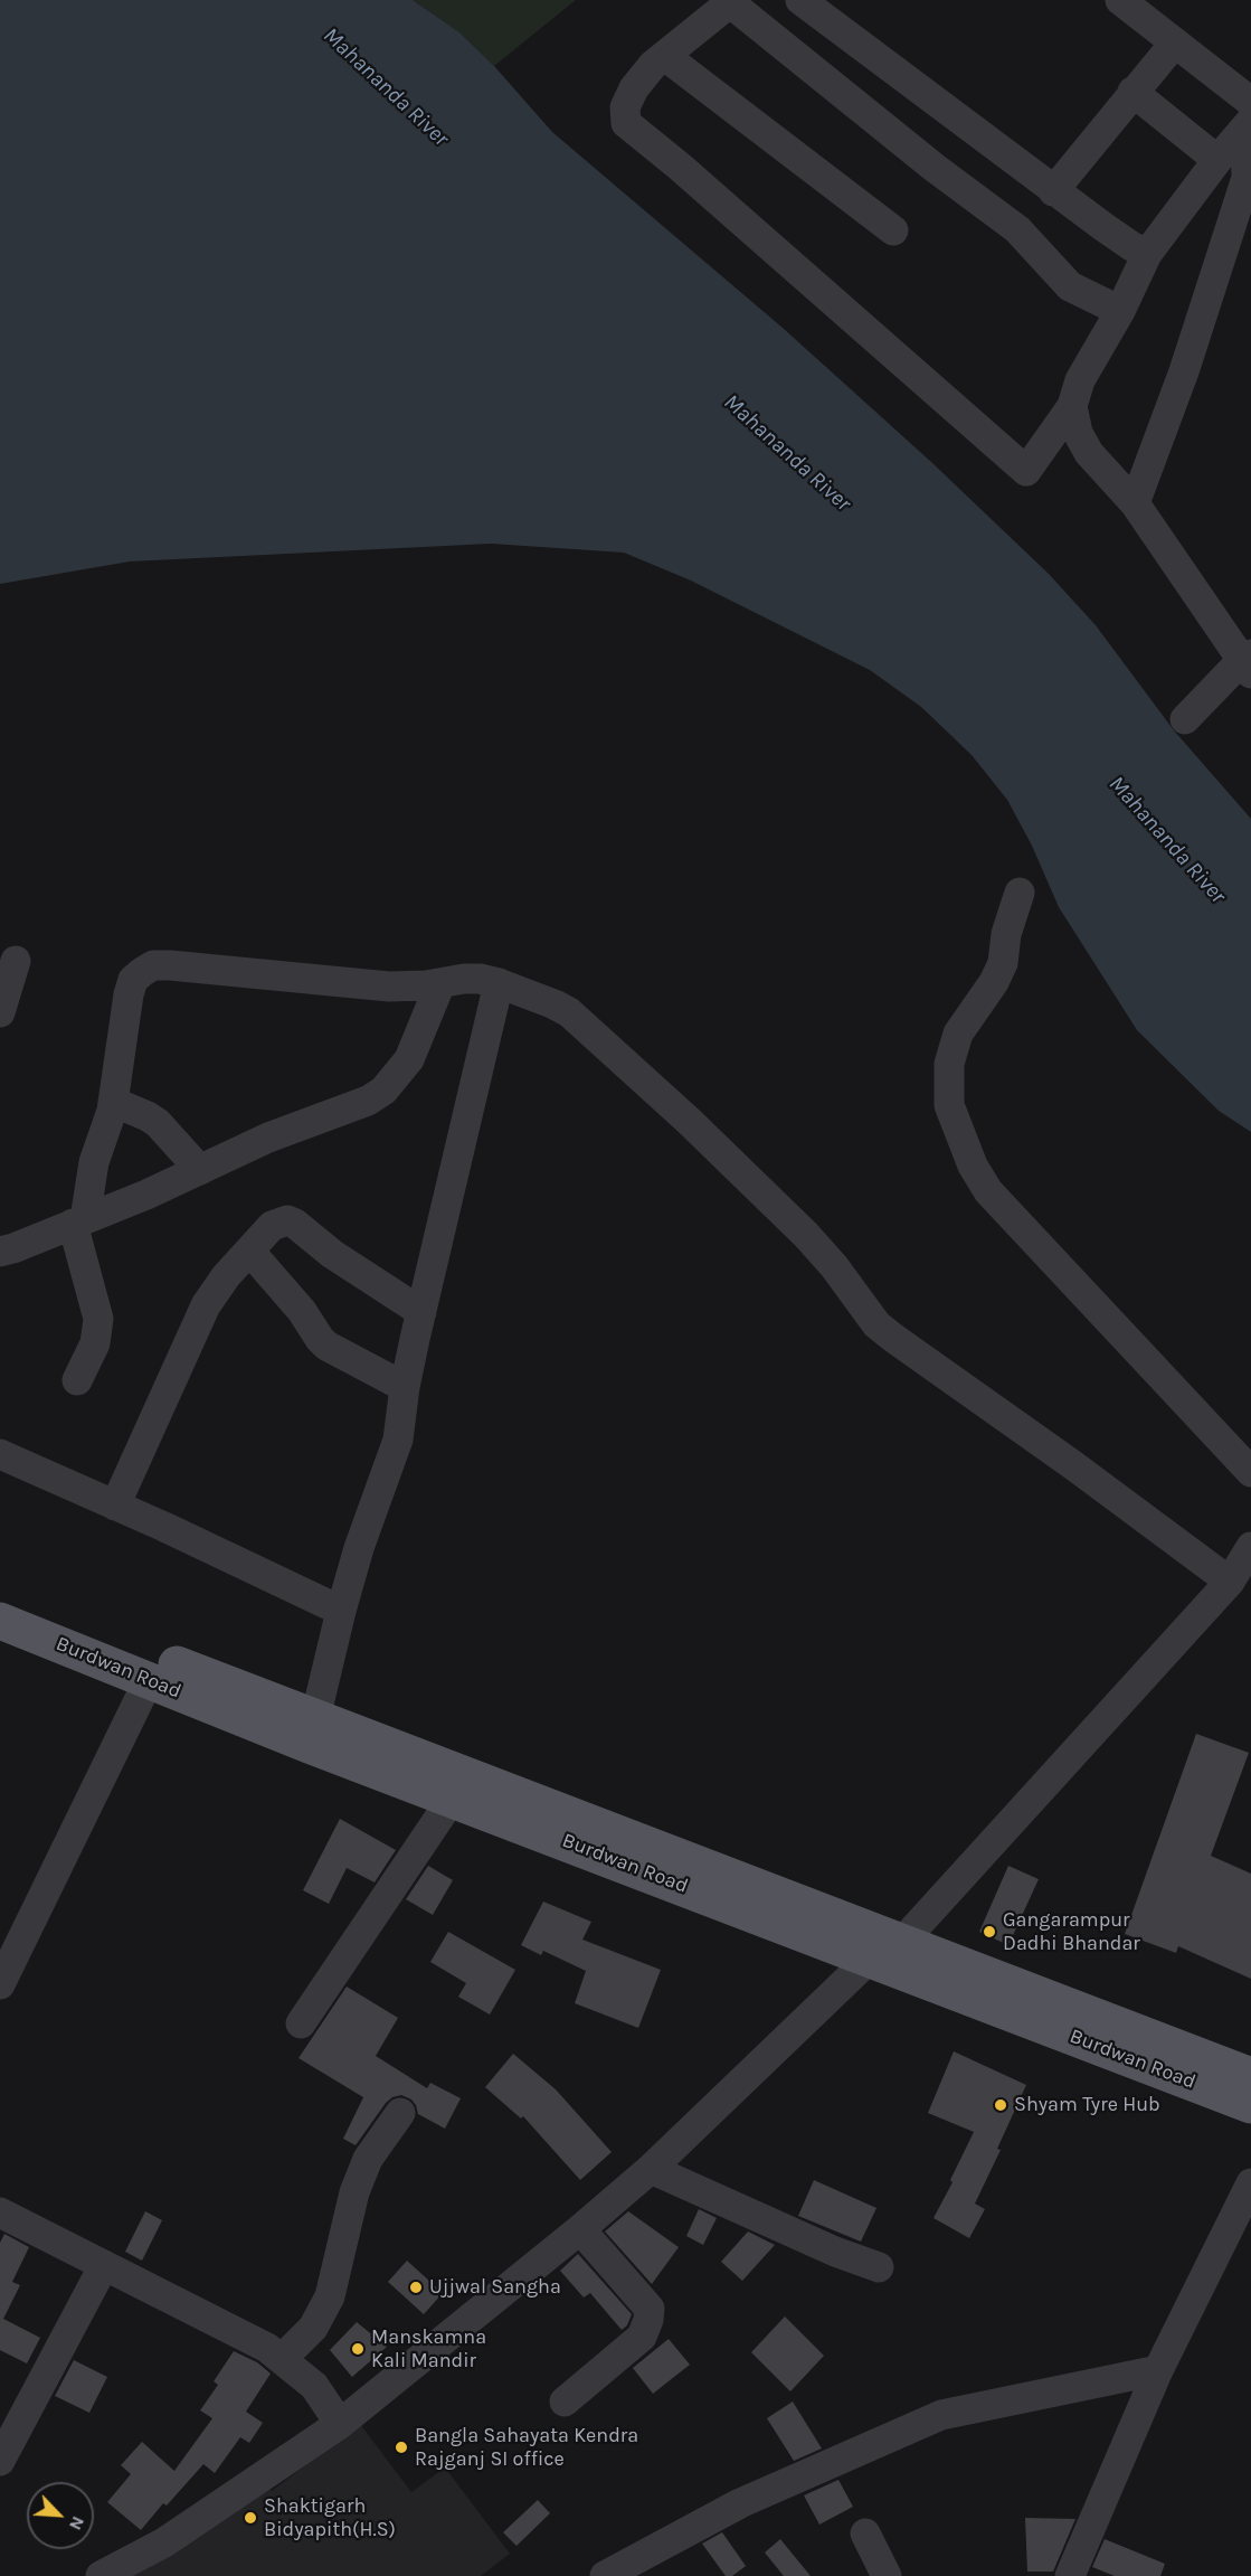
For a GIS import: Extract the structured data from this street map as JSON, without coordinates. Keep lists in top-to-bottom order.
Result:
{
  "streets": {
    "main road": ["Burdwan Road"]
  },
  "water": ["Mahananda River"],
  "places": [
    "Gangarampur Dadhi Bhandar",
    "Shyam Tyre Hub",
    "Ujjwal Sangha",
    "Manskamna Kali Mandir",
    "Bangla Sahayata Kendra Rajganj SI office",
    "Shaktigarh Bidyapith(H.S)"
  ],
  "north": "bottom right"
}
